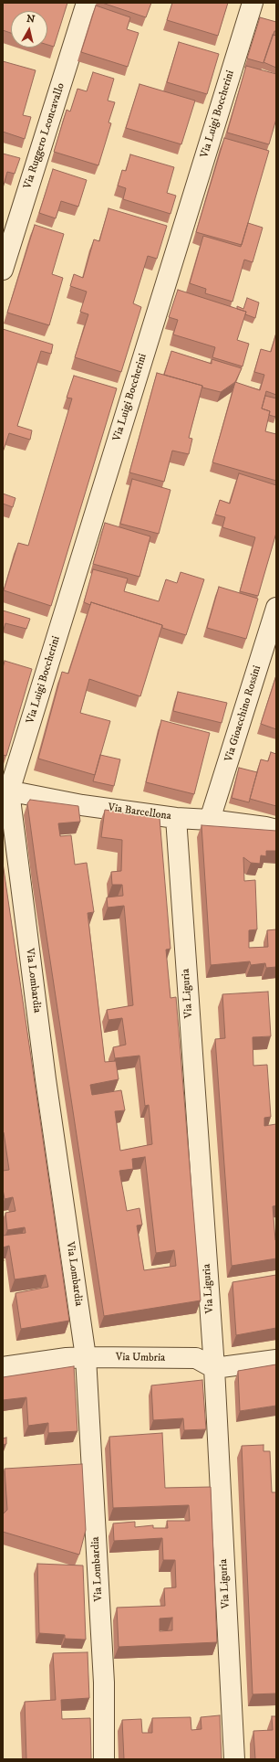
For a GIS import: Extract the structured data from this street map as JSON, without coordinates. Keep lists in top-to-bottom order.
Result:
{
  "streets": {
    "street": [
      "Via Luigi Boccherini",
      "Via Ruggero Leoncavallo",
      "Via Gioacchino Rossini",
      "Via Barcellona",
      "Via Lombardia",
      "Via Liguria",
      "Via Umbria"
    ]
  },
  "crossings": [
    ["Via Luigi Boccherini", "Via Barcellona"],
    ["Via Luigi Boccherini", "Via Lombardia"],
    ["Via Gioacchino Rossini", "Via Barcellona"],
    ["Via Barcellona", "Via Lombardia"],
    ["Via Barcellona", "Via Liguria"],
    ["Via Lombardia", "Via Umbria"],
    ["Via Liguria", "Via Umbria"]
  ],
  "north": "top"
}
